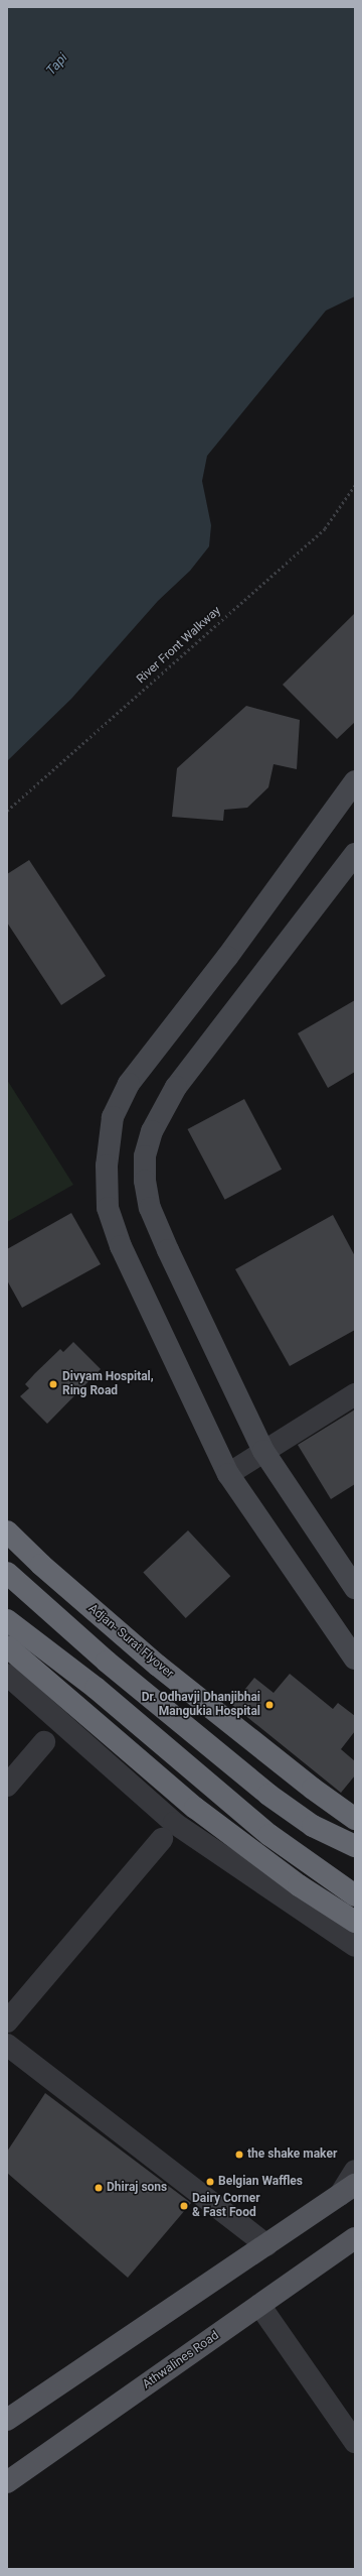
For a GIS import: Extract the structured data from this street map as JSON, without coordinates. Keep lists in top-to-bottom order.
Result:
{
  "streets": {
    "highway": ["Adjan- Surat Flyover"],
    "main road": ["Athwalines Road"],
    "path": ["River Front Walkway"]
  },
  "water": ["Tapi"],
  "places": [
    "Divyam Hospital, Ring Road",
    "Dr. Odhavji Dhanjibhai Mangukia Hospital",
    "the shake maker",
    "Belgian Waffles",
    "Dhiraj sons",
    "Dairy Corner & Fast Food"
  ]
}
